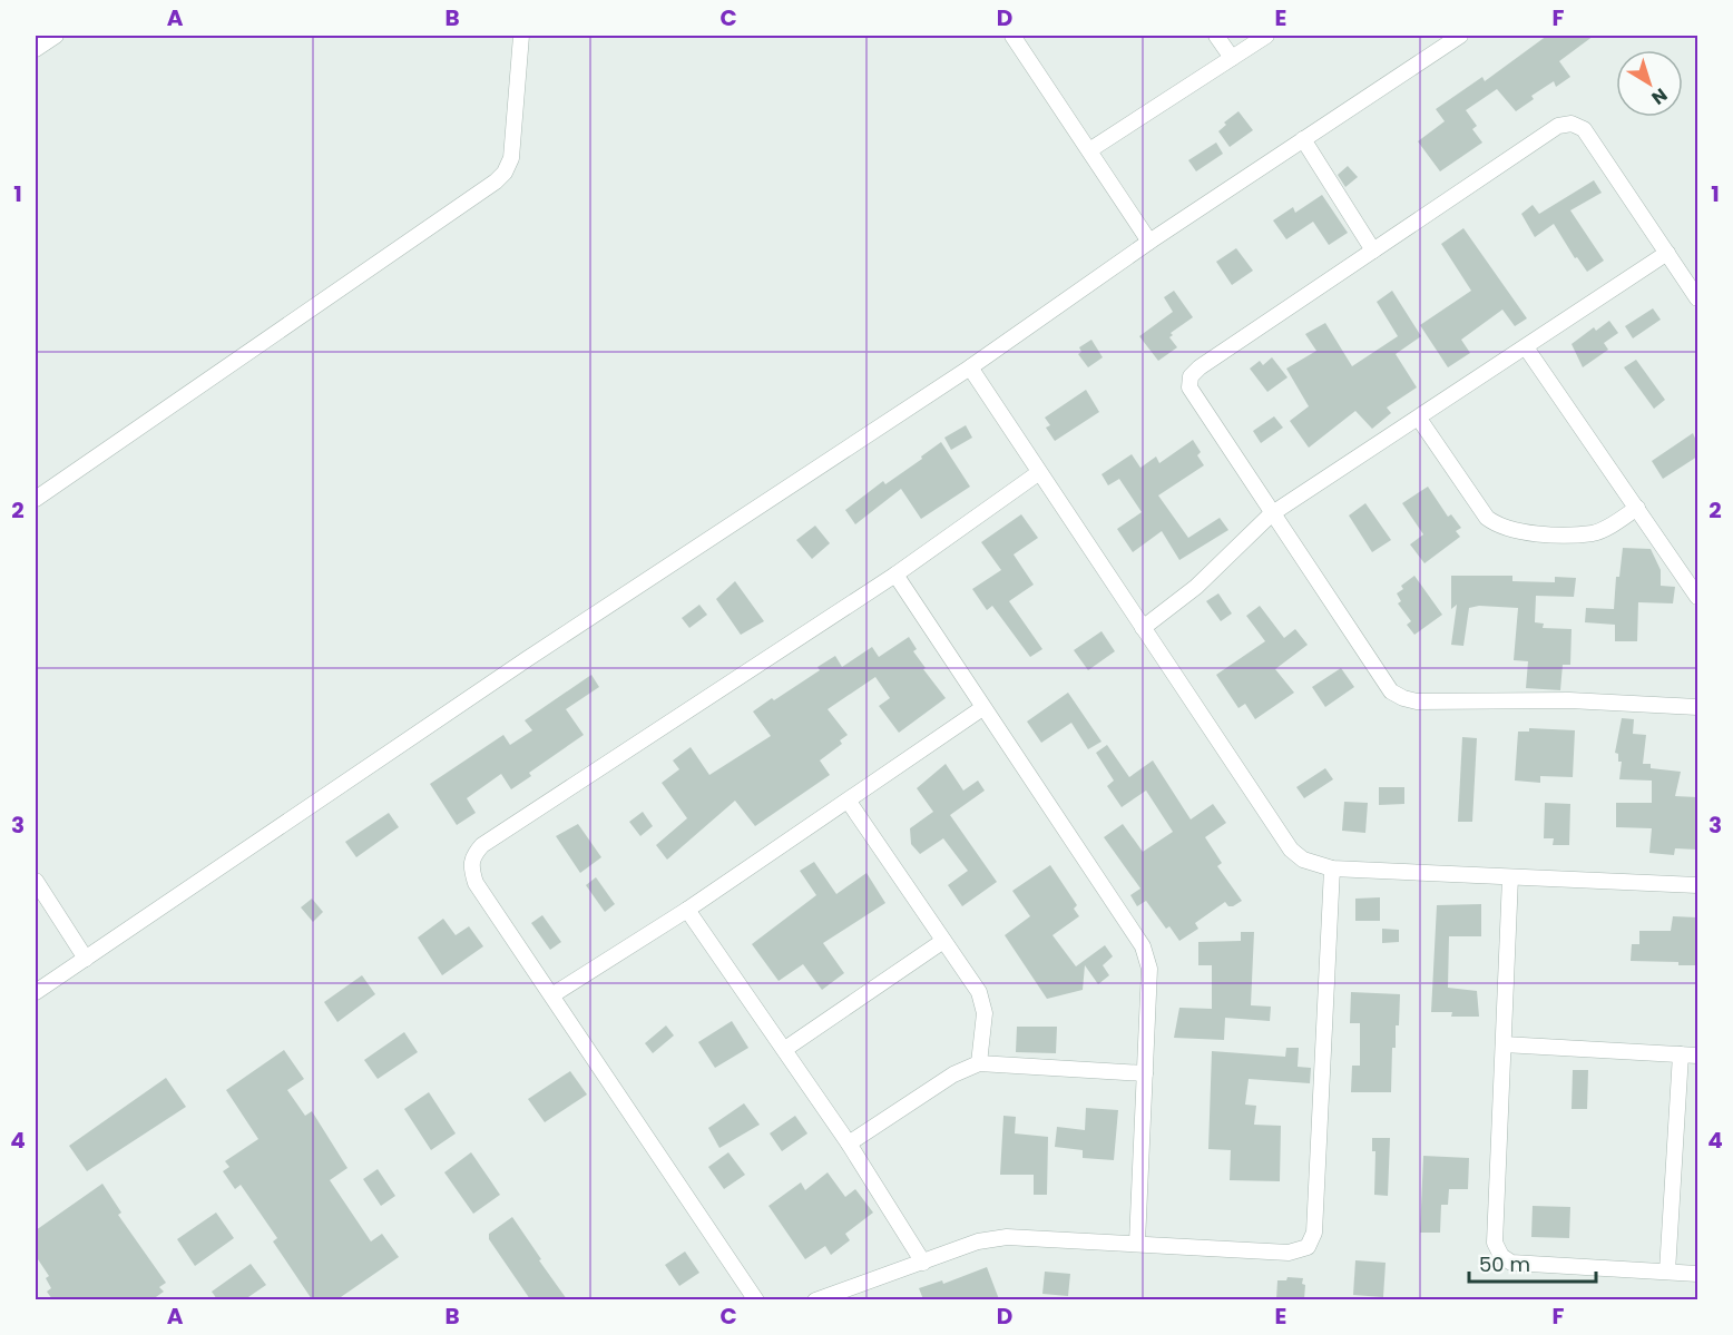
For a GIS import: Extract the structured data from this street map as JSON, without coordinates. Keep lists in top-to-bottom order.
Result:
{
  "scale_bar": "50 m",
  "north": "bottom right",
  "grid": {
    "columns": [
      "A",
      "B",
      "C",
      "D",
      "E",
      "F"
    ],
    "rows": [
      "1",
      "2",
      "3",
      "4"
    ]
  }
}
